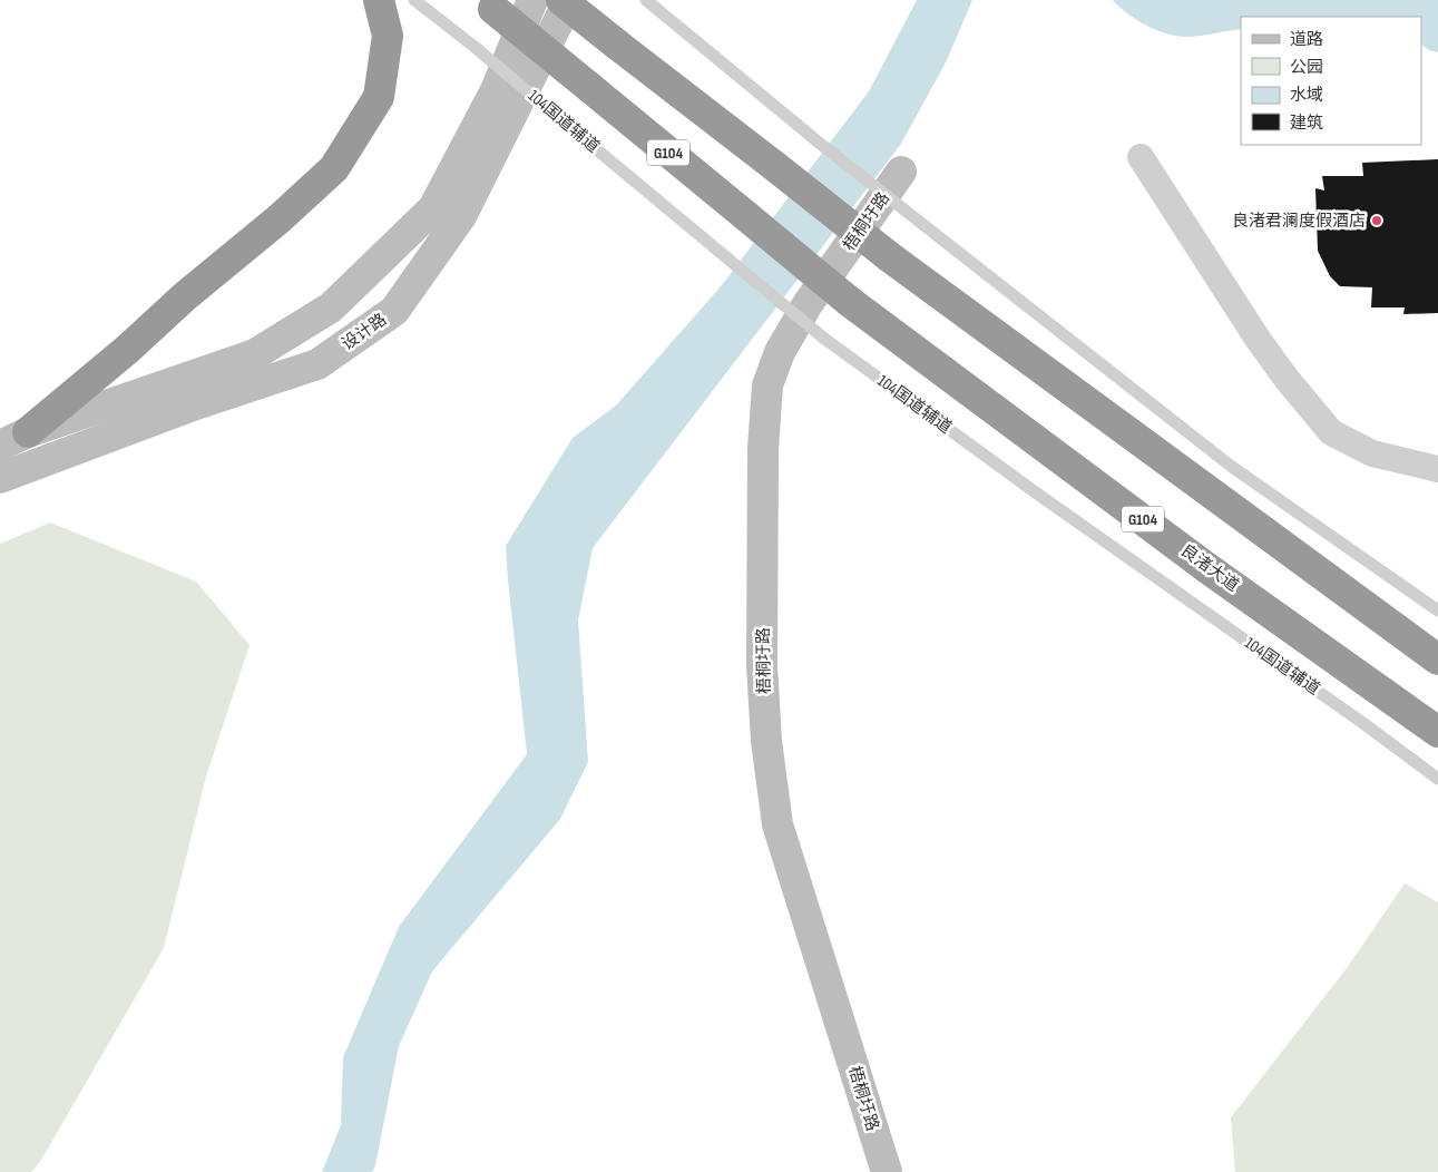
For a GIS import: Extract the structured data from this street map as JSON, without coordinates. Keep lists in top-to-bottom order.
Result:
{
  "streets": {
    "highway": ["G104", "良渚大道"],
    "main road": ["梧桐圩路", "设计路"],
    "lane": ["104国道辅道"]
  },
  "places": ["良渚君澜度假酒店"],
  "legend": [
    "道路",
    "公园",
    "水域",
    "建筑"
  ]
}
